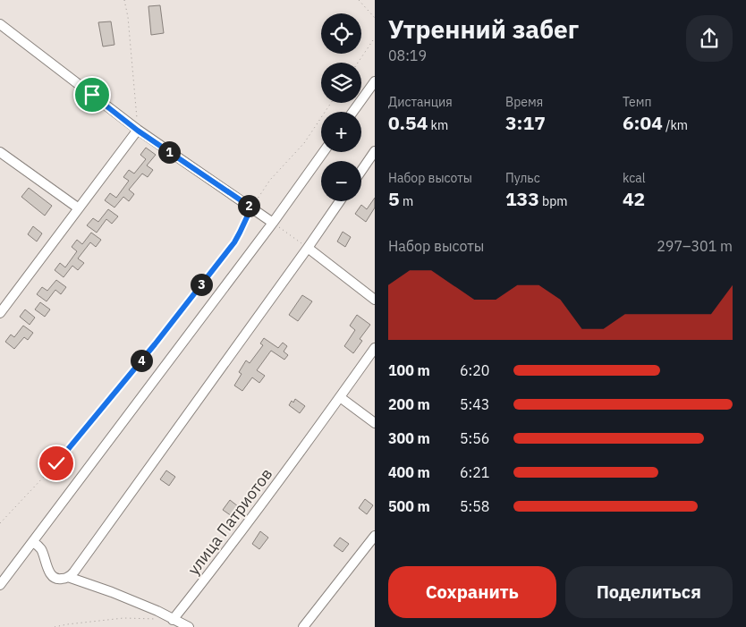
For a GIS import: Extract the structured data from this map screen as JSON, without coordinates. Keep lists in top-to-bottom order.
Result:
{
  "streets": {
    "street": ["улица Патриотов"]
  },
  "page": {
    "heading": ["Утренний забег", "08:19"],
    "map_buttons": ["+", "−"],
    "stats": [
      ["Дистанция", "0.54 km"],
      ["Время", "3:17"],
      ["Темп", "6:04 /km"],
      ["Набор высоты", "5 m"],
      ["Пульс", "133 bpm"],
      ["kcal", "42"]
    ],
    "pins": [
      "1",
      "2",
      "3",
      "4"
    ],
    "chart": ["Набор высоты", "297–301 m"],
    "list": [
      {
        "name": "100 m",
        "note": "6:20"
      },
      {
        "name": "200 m",
        "note": "5:43"
      },
      {
        "name": "300 m",
        "note": "5:56"
      },
      {
        "name": "400 m",
        "note": "6:21"
      },
      {
        "name": "500 m",
        "note": "5:58"
      }
    ],
    "buttons": ["Сохранить", "Поделиться"]
  }
}
